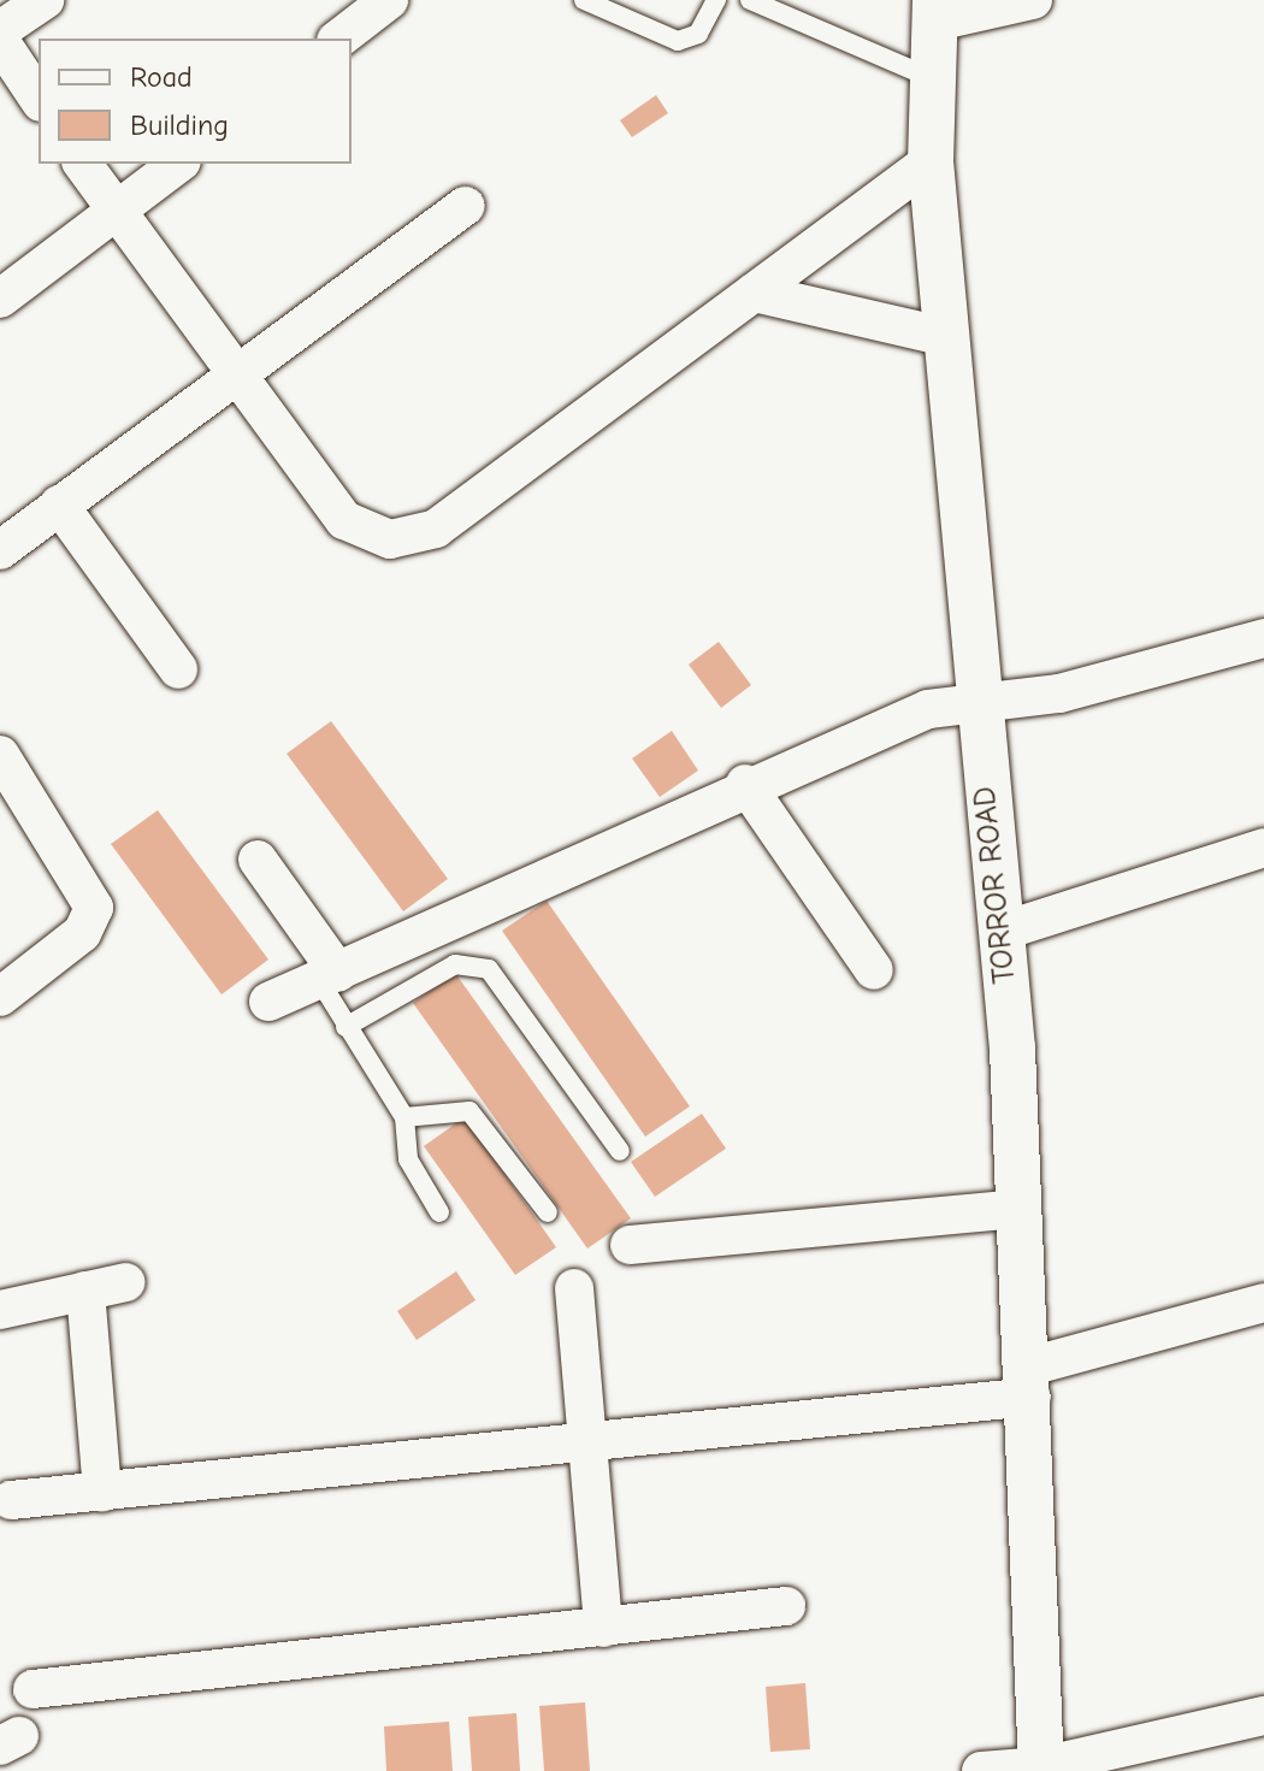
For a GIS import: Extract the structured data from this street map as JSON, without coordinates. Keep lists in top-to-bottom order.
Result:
{
  "streets": {
    "street": ["TORROR ROAD"]
  },
  "legend": ["Road", "Building"]
}
